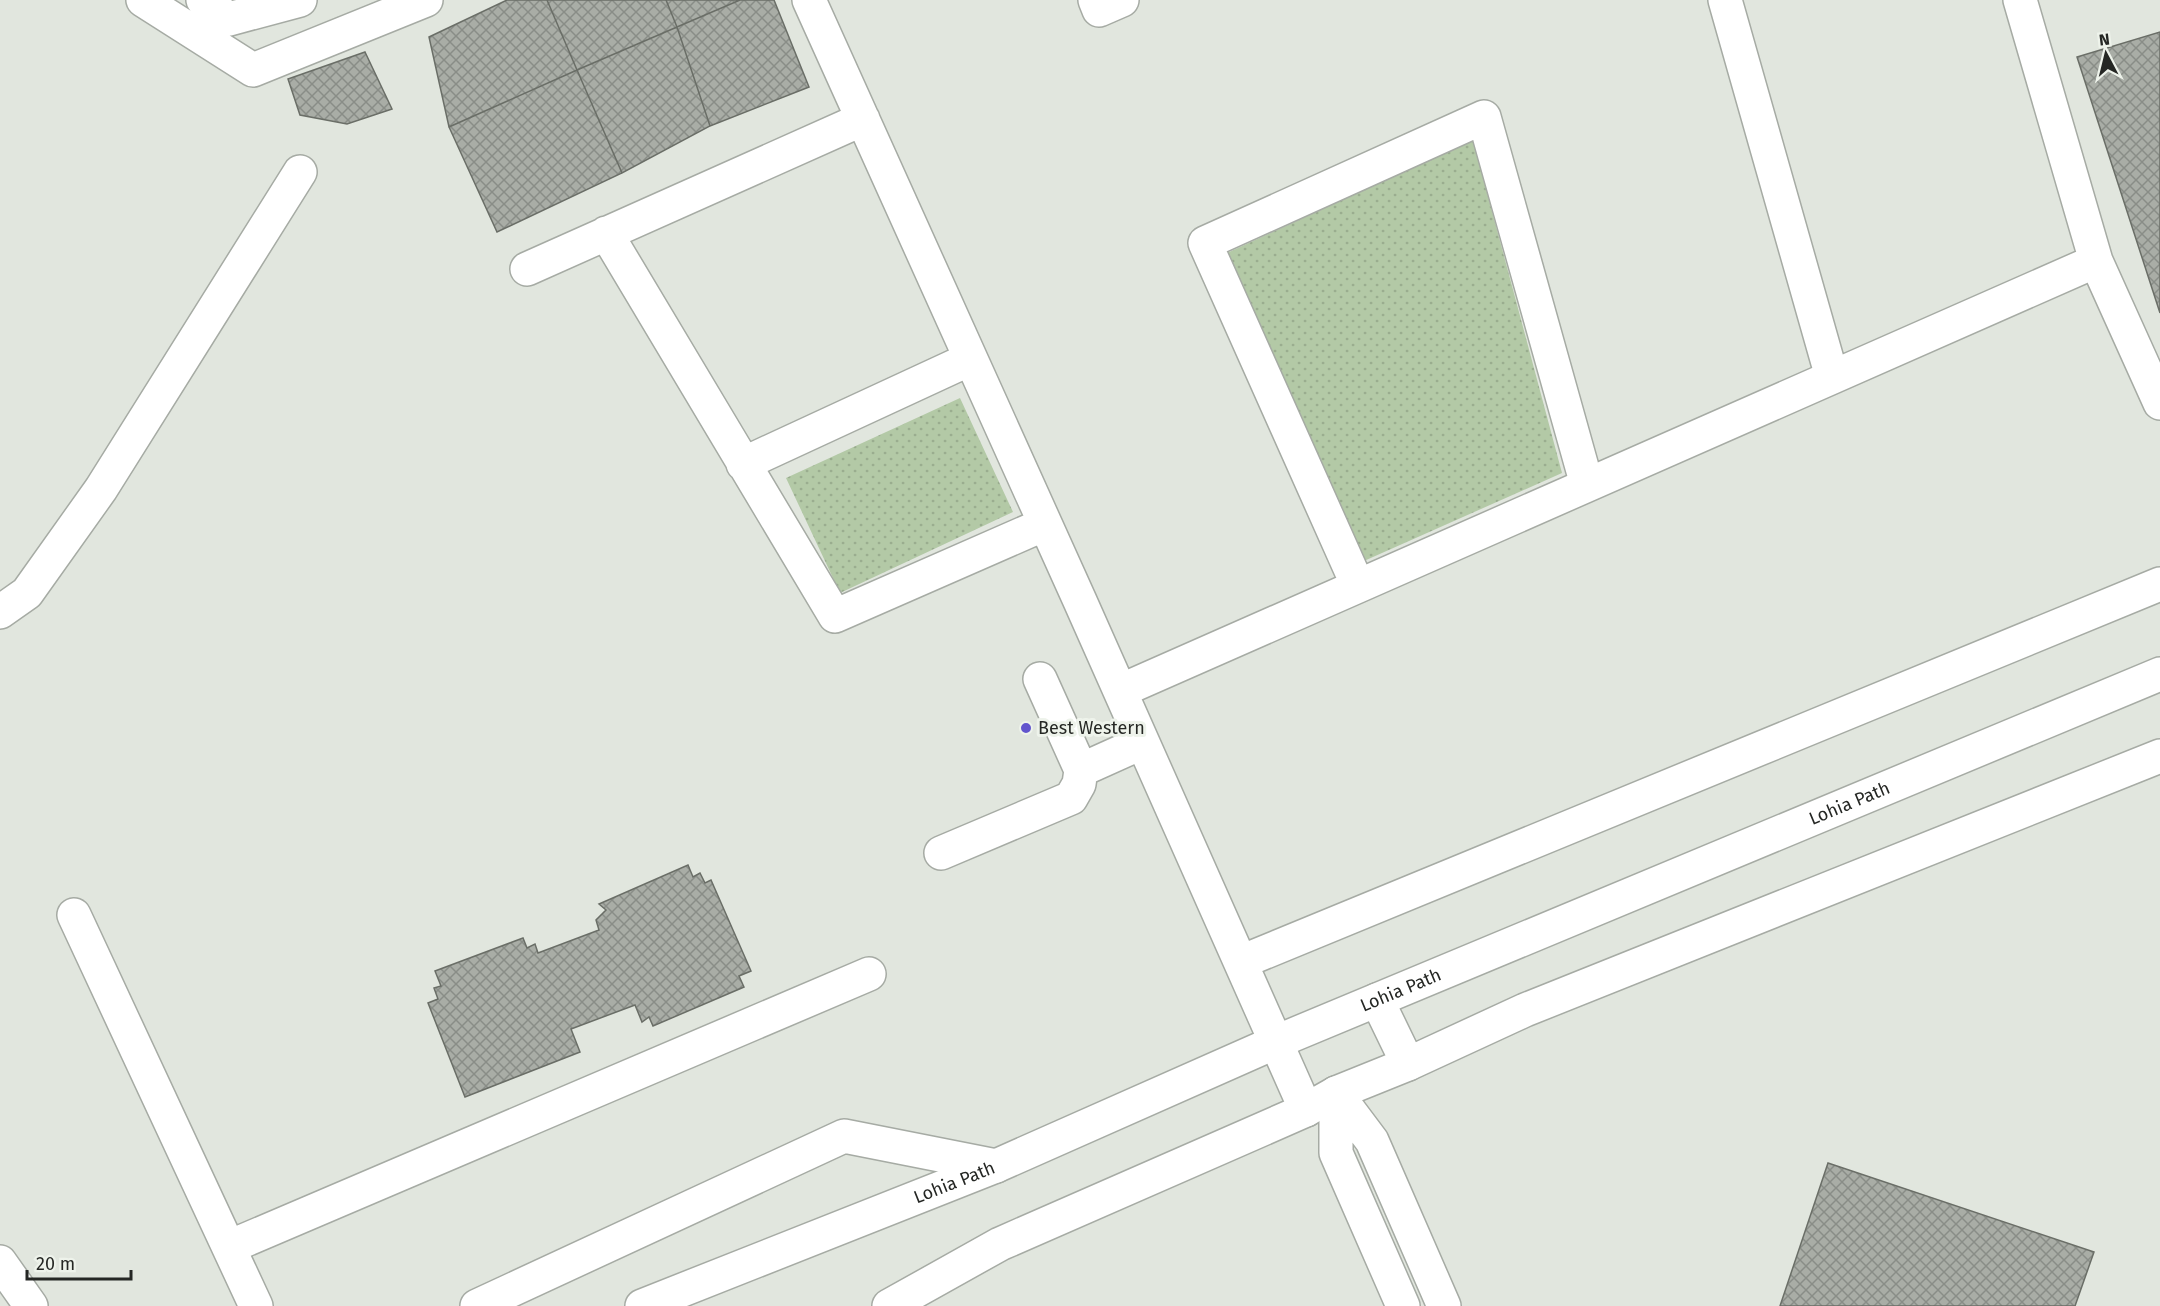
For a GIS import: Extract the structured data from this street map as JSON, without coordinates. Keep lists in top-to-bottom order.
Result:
{
  "streets": {
    "street": ["Lohia Path"]
  },
  "places": ["Best Western"],
  "scale_bar": "20 m",
  "north": "top"
}
